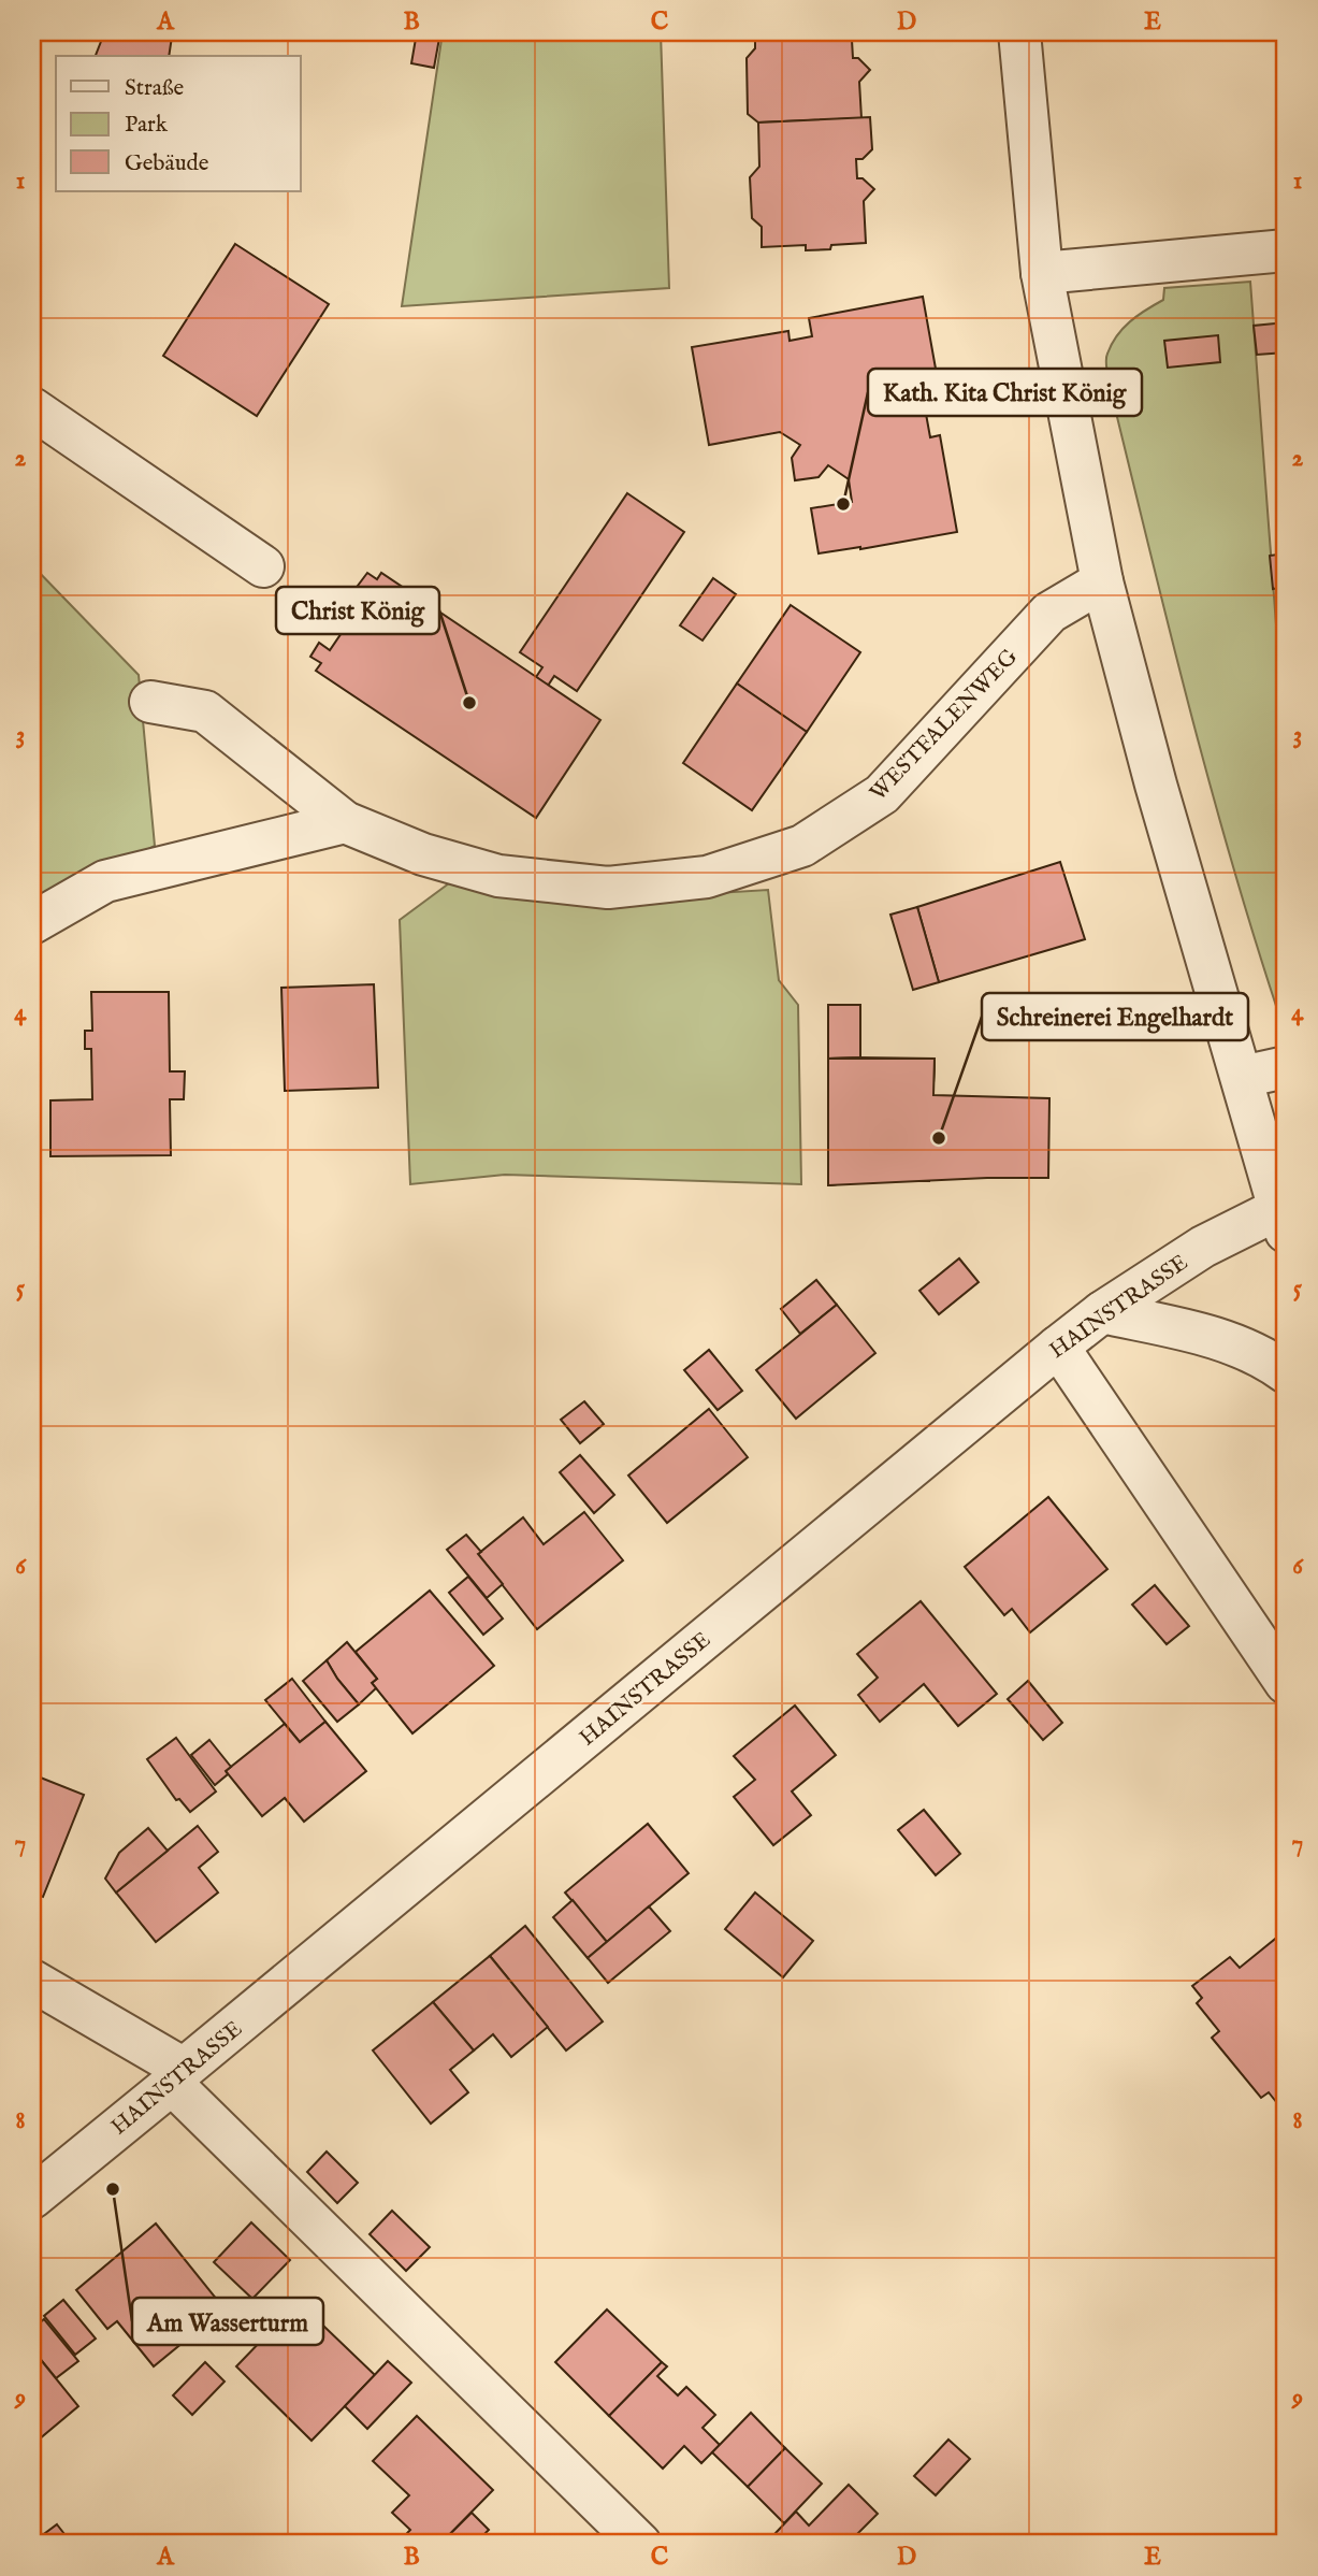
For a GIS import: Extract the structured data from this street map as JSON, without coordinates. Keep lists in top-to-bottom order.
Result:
{
  "streets": {
    "street": ["WESTFALENWEG", "HAINSTRASSE"]
  },
  "places": [
    "Kath. Kita Christ König",
    "Christ König",
    "Schreinerei Engelhardt",
    "Am Wasserturm"
  ],
  "legend": ["Straße", "Park", "Gebäude"],
  "grid": {
    "columns": [
      "A",
      "B",
      "C",
      "D",
      "E"
    ],
    "rows": [
      "1",
      "2",
      "3",
      "4",
      "5",
      "6",
      "7",
      "8",
      "9"
    ]
  }
}
